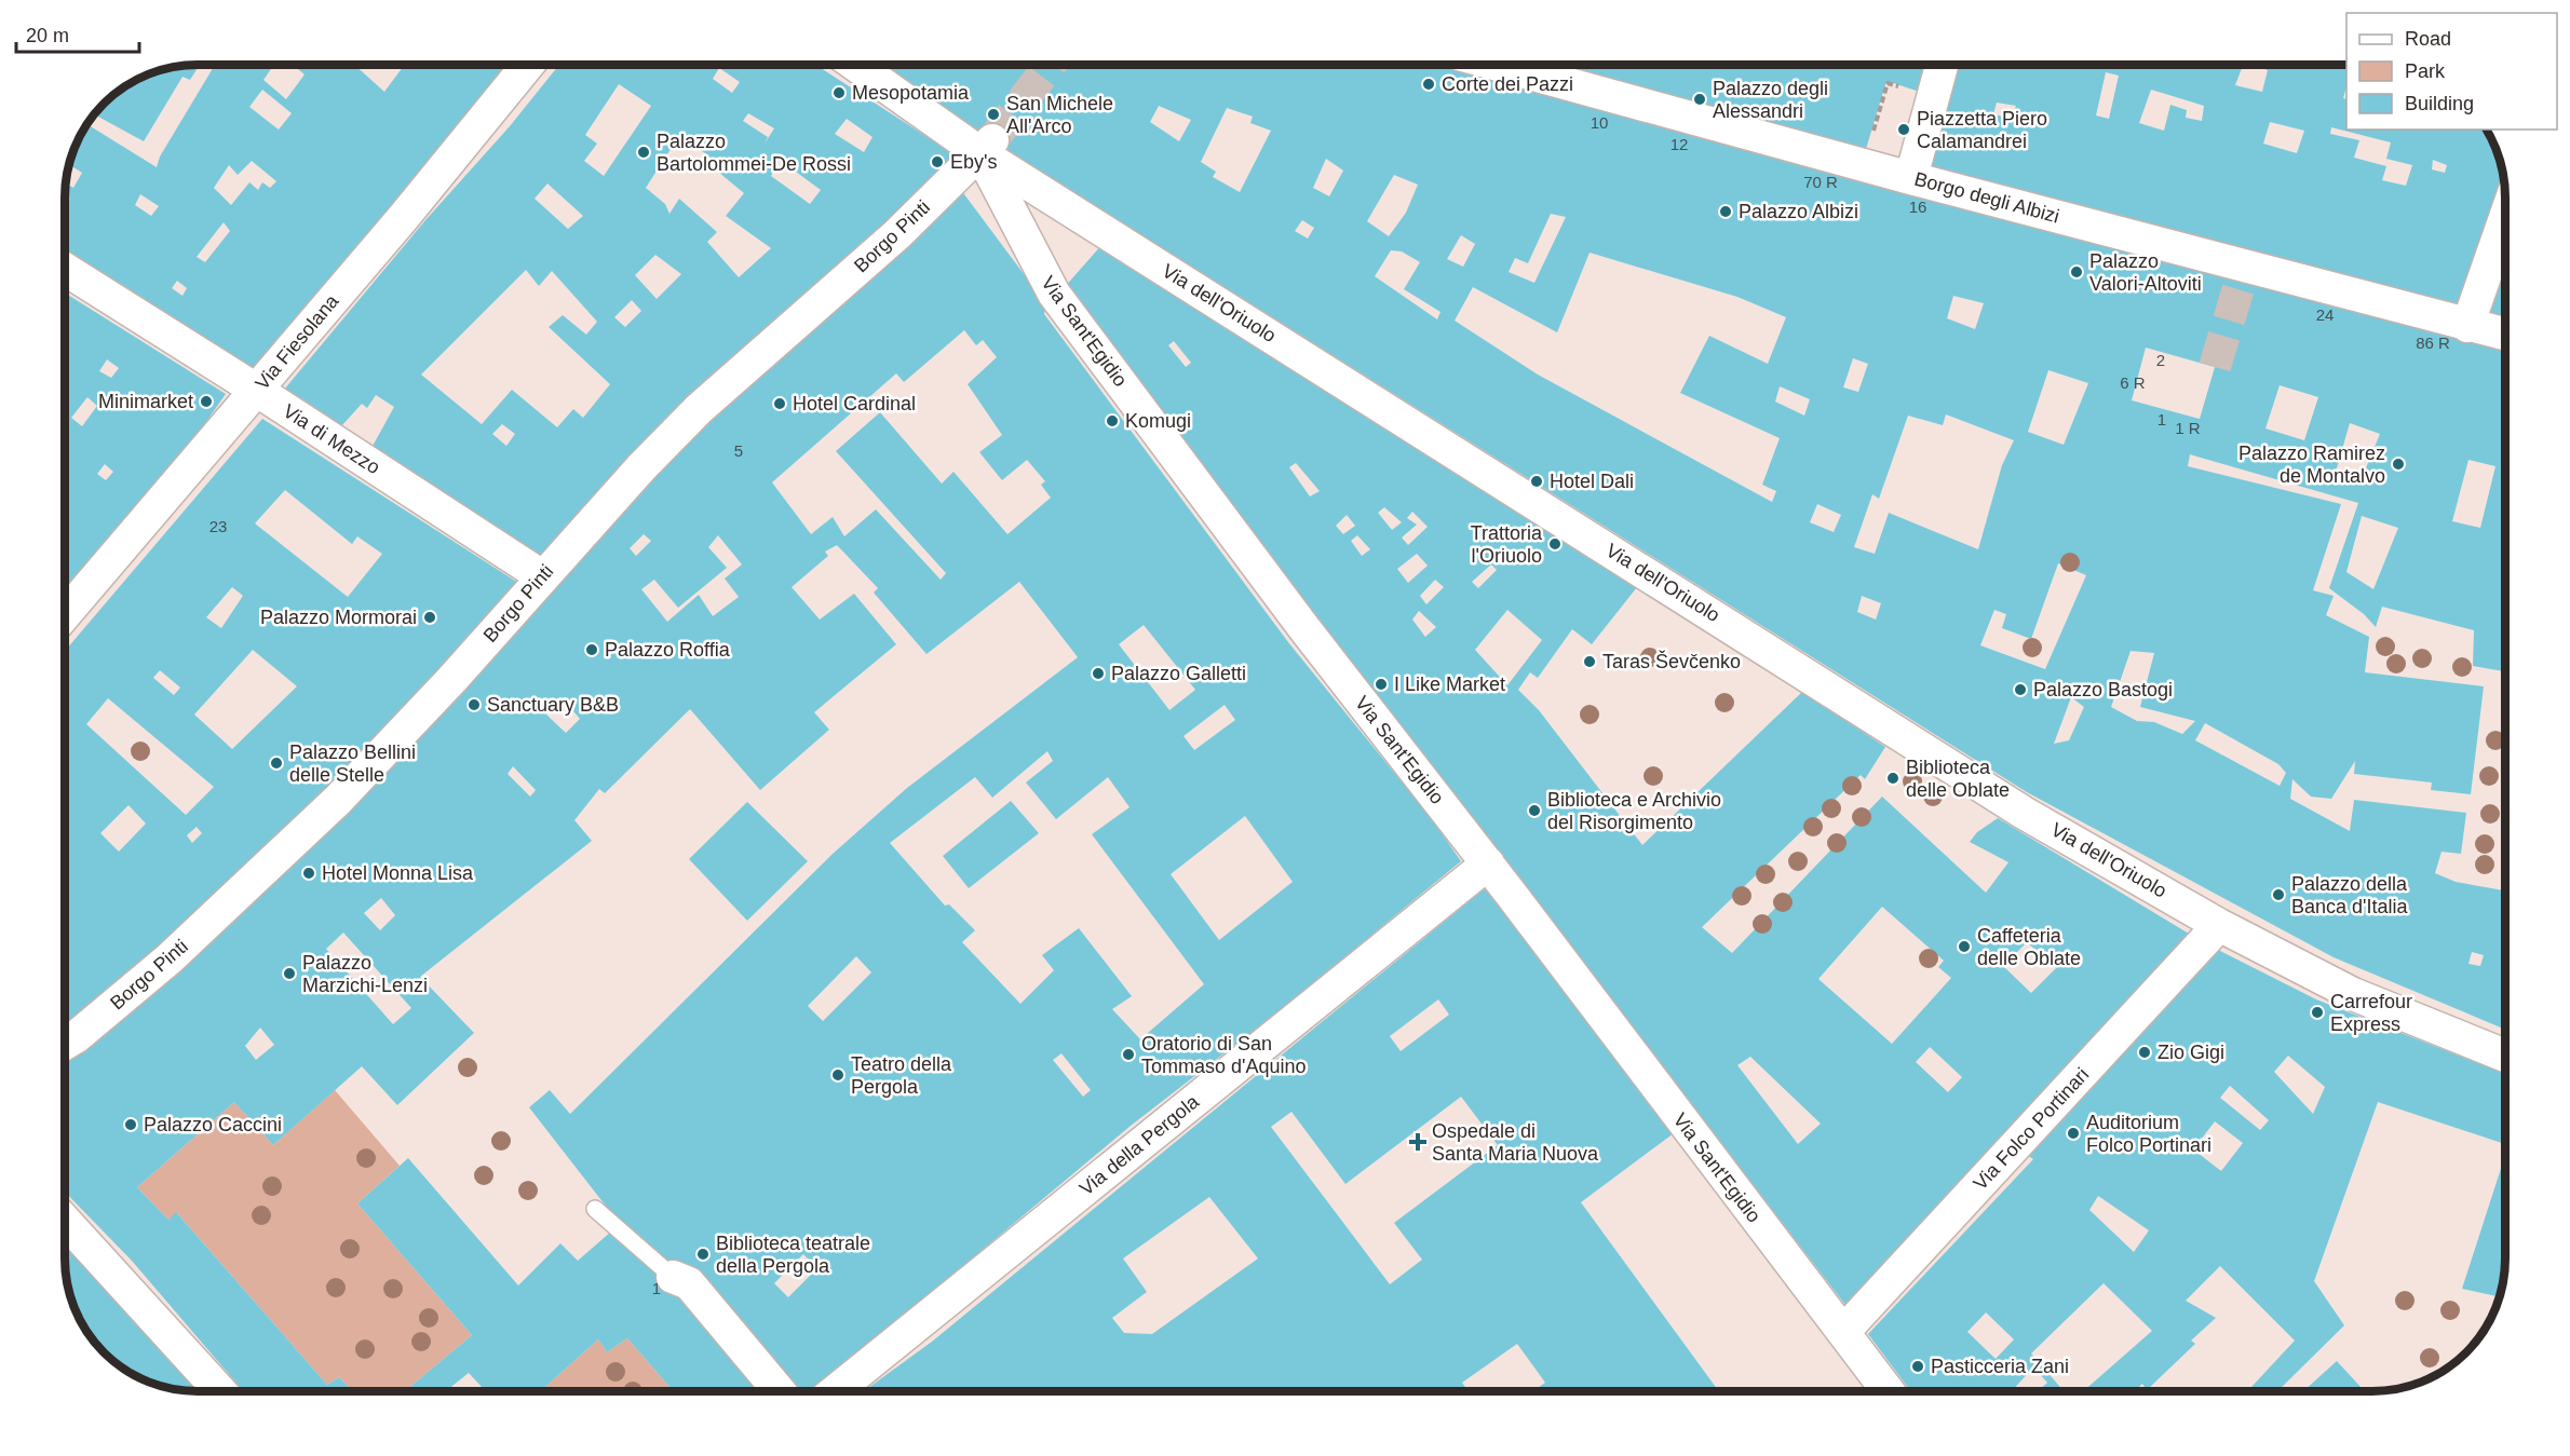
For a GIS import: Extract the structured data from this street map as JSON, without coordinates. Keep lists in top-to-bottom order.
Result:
{
  "streets": {
    "street": [
      "Borgo degli Albizi",
      "Borgo Pinti",
      "Via dell'Oriuolo",
      "Via Sant'Egidio",
      "Via Fiesolana",
      "Via di Mezzo",
      "Via Folco Portinari",
      "Via della Pergola"
    ]
  },
  "crossings": [
    ["Borgo Pinti", "Via dell'Oriuolo"],
    ["Borgo Pinti", "Via Sant'Egidio"],
    ["Borgo Pinti", "Via di Mezzo"],
    ["Via dell'Oriuolo", "Via Sant'Egidio"],
    ["Via dell'Oriuolo", "Via Folco Portinari"],
    ["Via Sant'Egidio", "Via Folco Portinari"],
    ["Via Sant'Egidio", "Via della Pergola"],
    ["Via Fiesolana", "Via di Mezzo"]
  ],
  "places": {
    "other": [
      "Corte dei Pazzi",
      "Mesopotamia",
      "Palazzo degli Alessandri",
      "San Michele All'Arco",
      "Piazzetta Piero Calamandrei",
      "Palazzo Bartolommei-De Rossi",
      "Eby's",
      "Palazzo Albizi",
      "Palazzo Valori-Altoviti",
      "Minimarket",
      "Hotel Cardinal",
      "Komugi",
      "Palazzo Ramirez de Montalvo",
      "Hotel Dali",
      "Trattoria l'Oriuolo",
      "Palazzo Mormorai",
      "Palazzo Roffia",
      "Taras Ševčenko",
      "Palazzo Galletti",
      "I Like Market",
      "Palazzo Bastogi",
      "Sanctuary B&B",
      "Palazzo Bellini delle Stelle",
      "Biblioteca delle Oblate",
      "Biblioteca e Archivio del Risorgimento",
      "Hotel Monna Lisa",
      "Palazzo della Banca d'Italia",
      "Caffeteria delle Oblate",
      "Palazzo Marzichi-Lenzi",
      "Carrefour Express",
      "Zio Gigi",
      "Oratorio di San Tommaso d'Aquino",
      "Teatro della Pergola",
      "Palazzo Caccini",
      "Auditorium Folco Portinari",
      "Biblioteca teatrale della Pergola",
      "Pasticceria Zani"
    ],
    "health": ["Ospedale di Santa Maria Nuova"]
  },
  "house_numbers": [
    "10",
    "12",
    "70 R",
    "16",
    "24",
    "86 R",
    "2",
    "6 R",
    "1",
    "1 R",
    "5",
    "23",
    "1"
  ],
  "legend": ["Road", "Park", "Building"],
  "scale_bar": "20 m"
}
